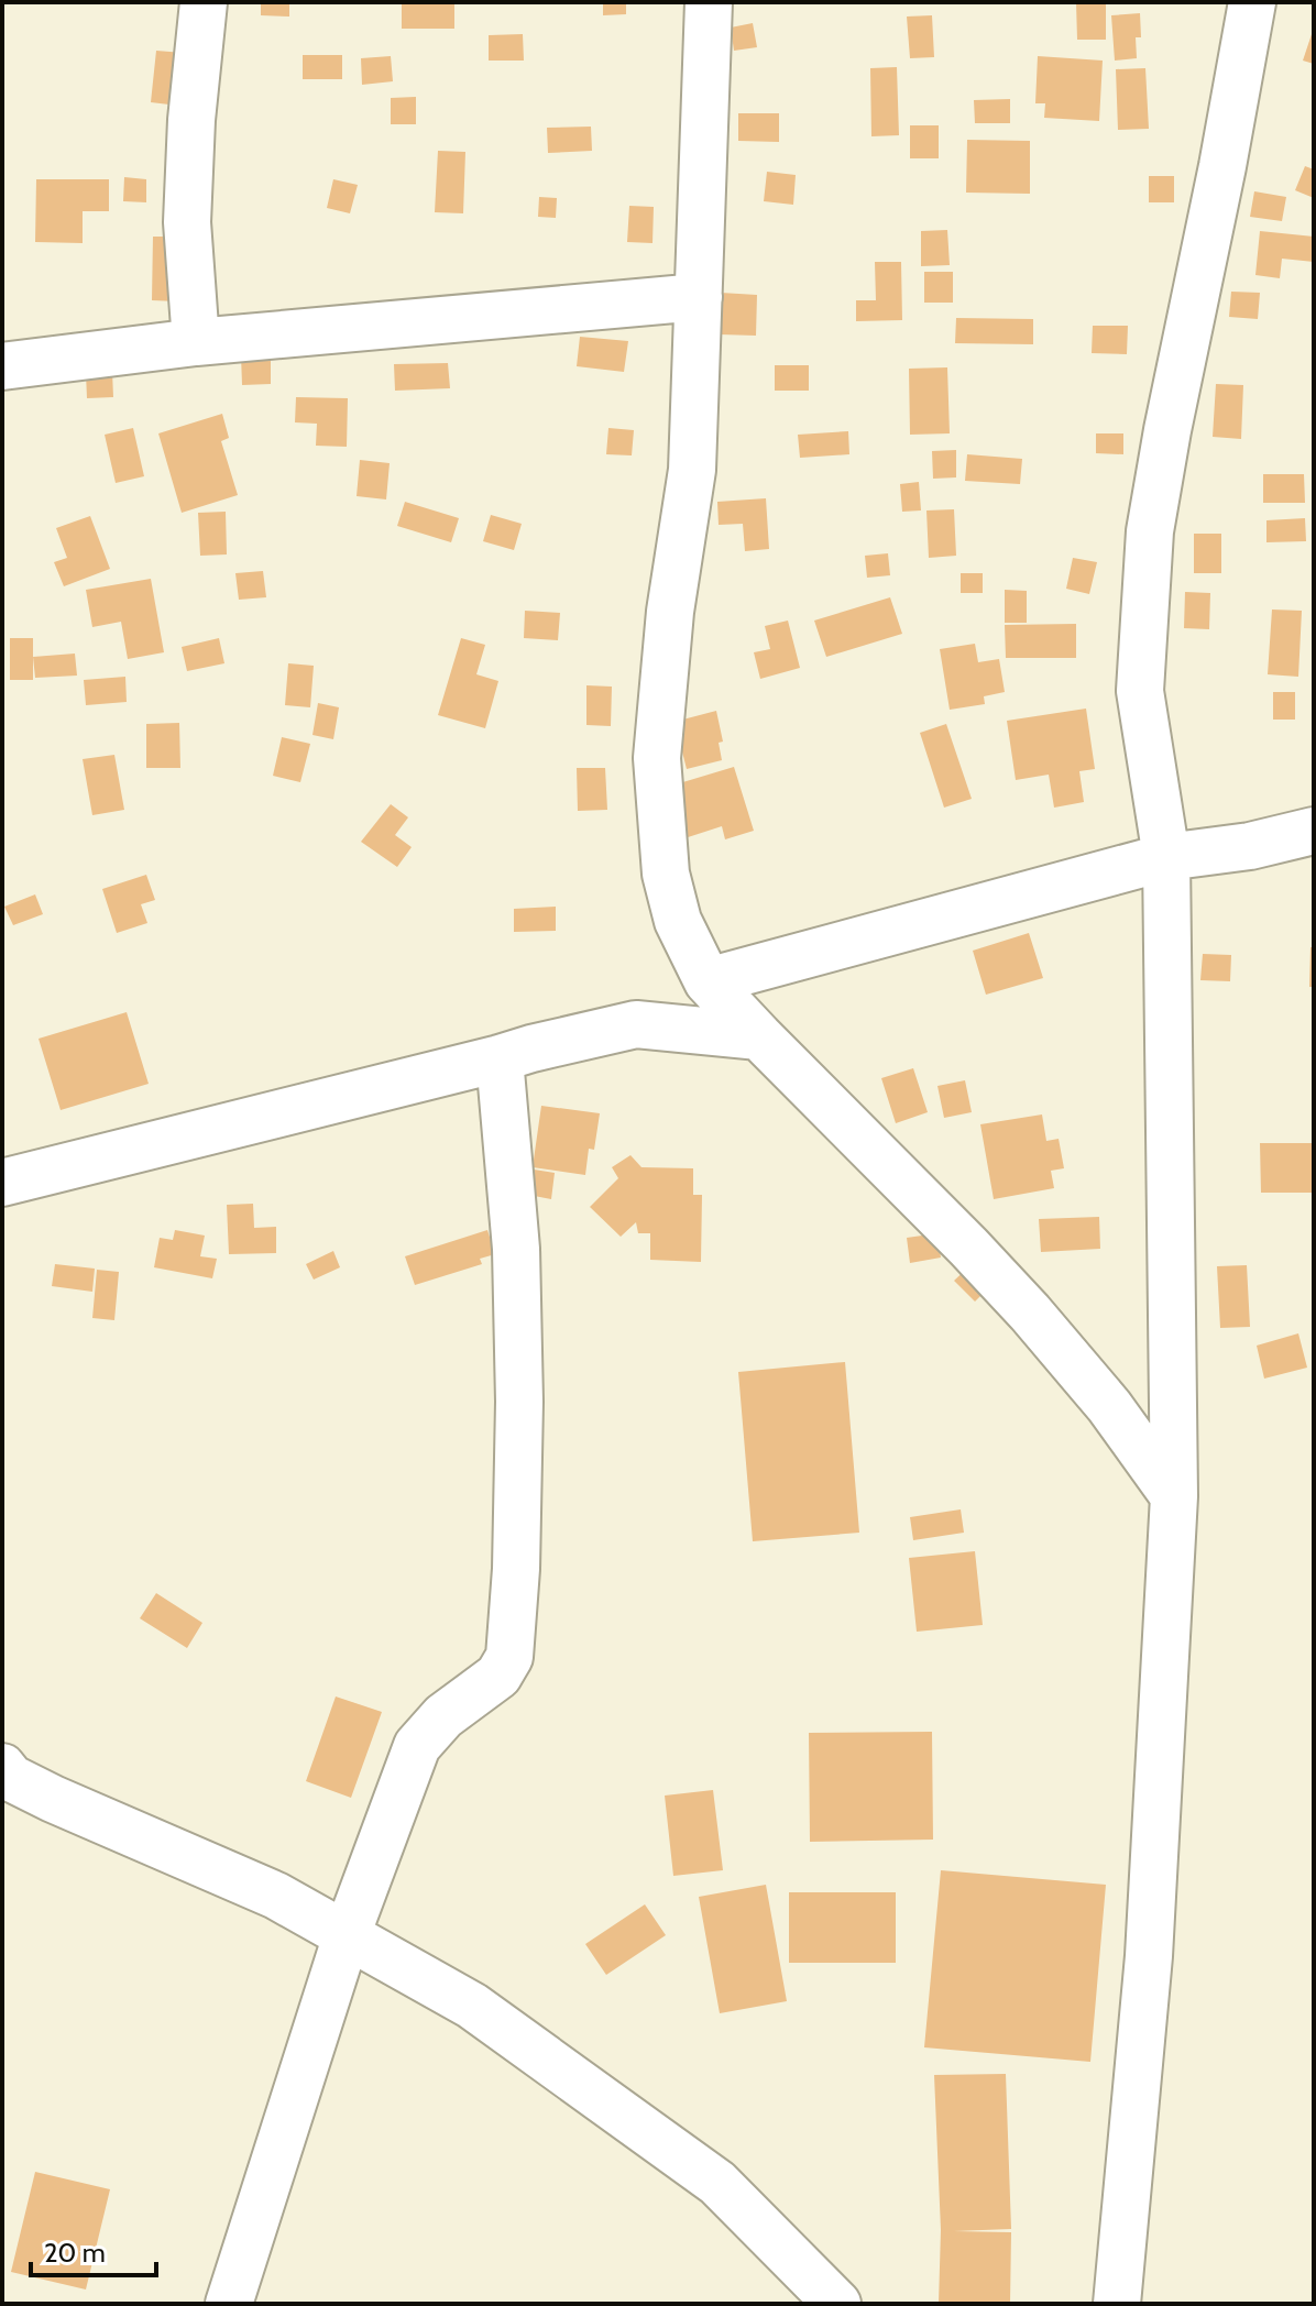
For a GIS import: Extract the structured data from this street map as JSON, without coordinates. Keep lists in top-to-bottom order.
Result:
{
  "scale_bar": "20 m"
}
